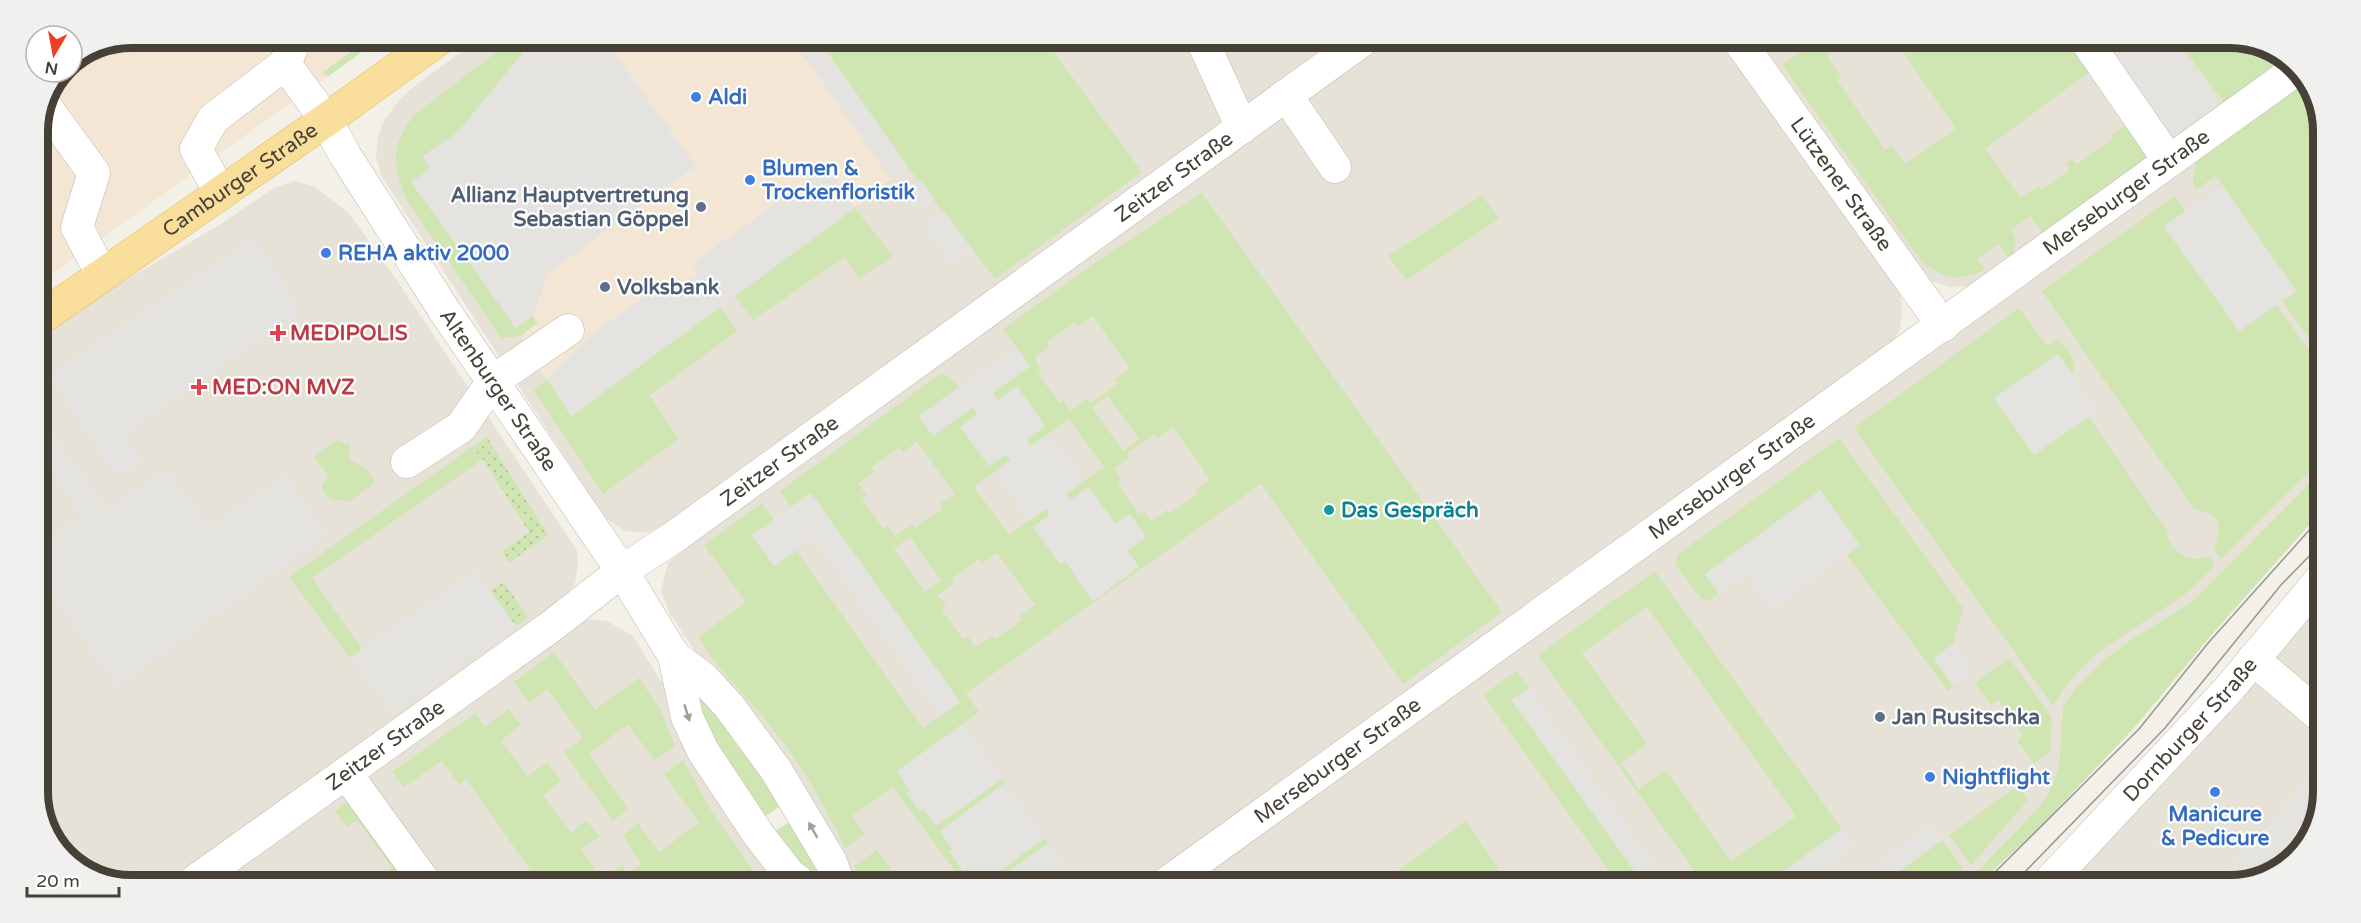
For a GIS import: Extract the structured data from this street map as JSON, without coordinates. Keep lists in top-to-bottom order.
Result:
{
  "streets": {
    "main road": ["Camburger Straße"],
    "street": [
      "Zeitzer Straße",
      "Lützener Straße",
      "Merseburger Straße",
      "Altenburger Straße",
      "Dornburger Straße"
    ]
  },
  "crossings": [
    ["Zeitzer Straße", "Altenburger Straße"],
    ["Camburger Straße", "Altenburger Straße"],
    ["Lützener Straße", "Merseburger Straße"]
  ],
  "places": {
    "other": [
      "Aldi",
      "Blumen & Trockenfloristik",
      "Allianz Hauptvertretung Sebastian Göppel",
      "REHA aktiv 2000",
      "Volksbank",
      "Das Gespräch",
      "Jan Rusitschka",
      "Nightflight",
      "Manicure & Pedicure"
    ],
    "health": ["MEDIPOLIS", "MED:ON MVZ"]
  },
  "scale_bar": "20 m",
  "north": "bottom"
}
